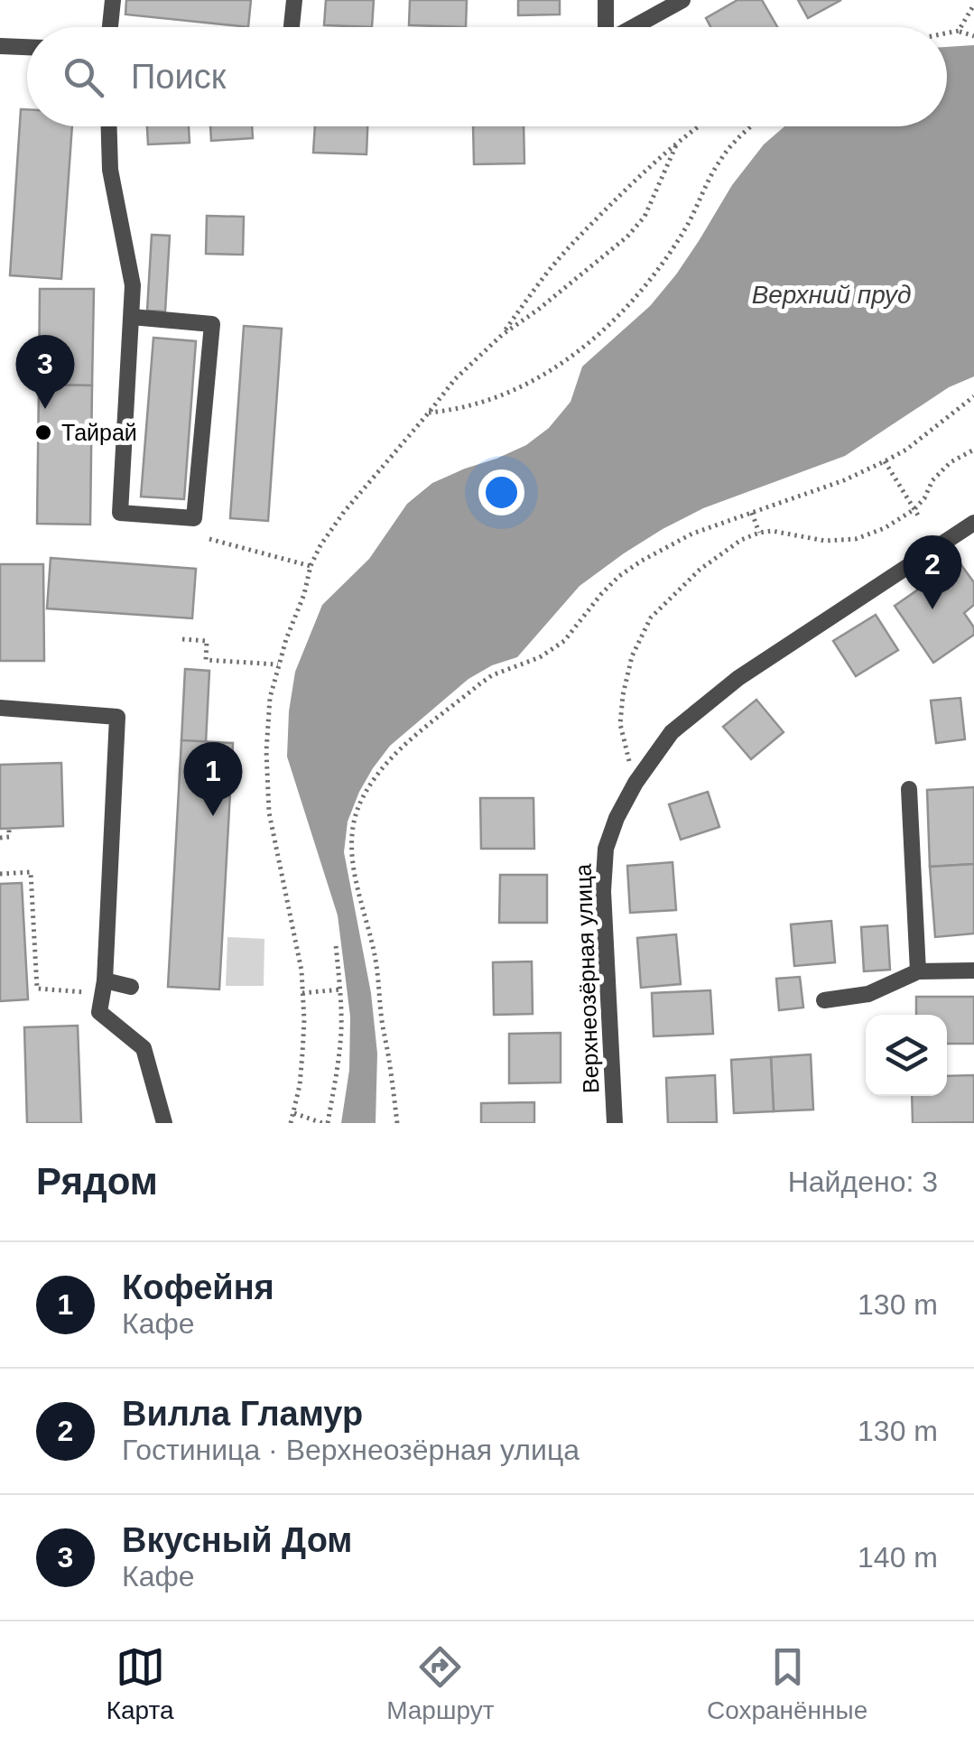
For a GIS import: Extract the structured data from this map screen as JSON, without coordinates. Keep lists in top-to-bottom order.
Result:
{
  "streets": {
    "street": ["Верхнеозёрная улица"]
  },
  "water": ["Верхний пруд"],
  "places": ["Тайрай"],
  "page": {
    "search": "Поиск",
    "pins": ["3", "2", "1"],
    "heading": ["Рядом", "Найдено: 3"],
    "list": [
      {
        "mark": "1",
        "name": "Кофейня",
        "note": "Кафе",
        "value": "130 m"
      },
      {
        "mark": "2",
        "name": "Вилла Гламур",
        "note": "Гостиница · Верхнеозёрная улица",
        "value": "130 m"
      },
      {
        "mark": "3",
        "name": "Вкусный Дом",
        "note": "Кафе",
        "value": "140 m"
      }
    ],
    "nav": ["Карта", "Маршрут", "Сохранённые"]
  }
}
